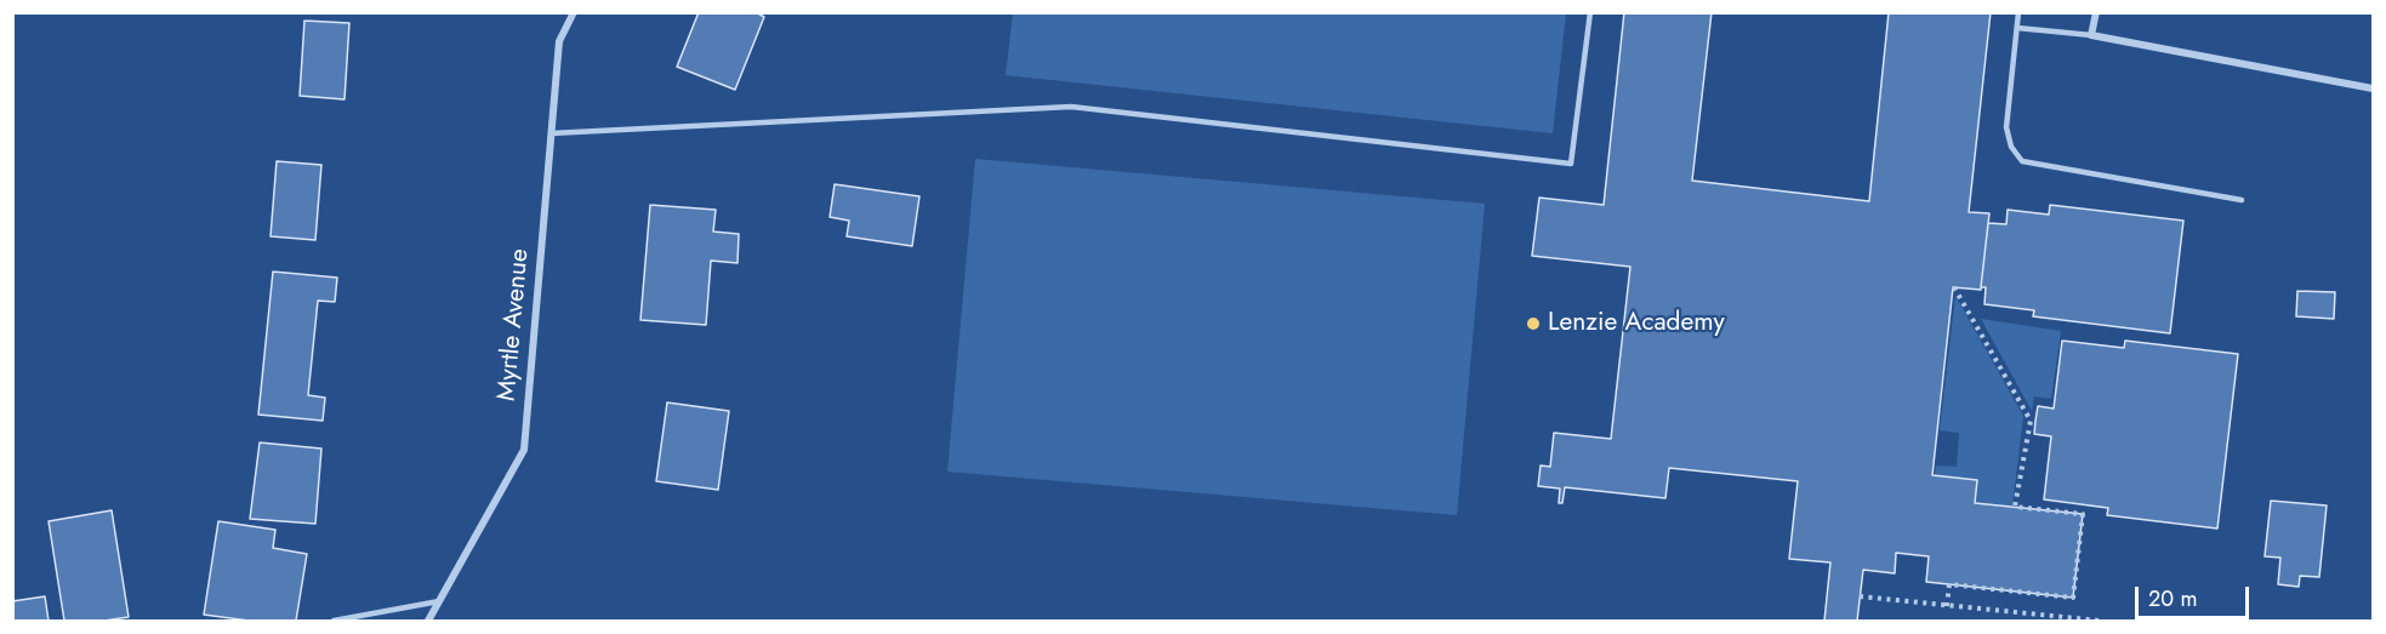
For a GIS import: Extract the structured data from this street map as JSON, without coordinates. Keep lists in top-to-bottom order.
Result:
{
  "streets": {
    "street": ["Myrtle Avenue"]
  },
  "places": ["Lenzie Academy"],
  "scale_bar": "20 m"
}
